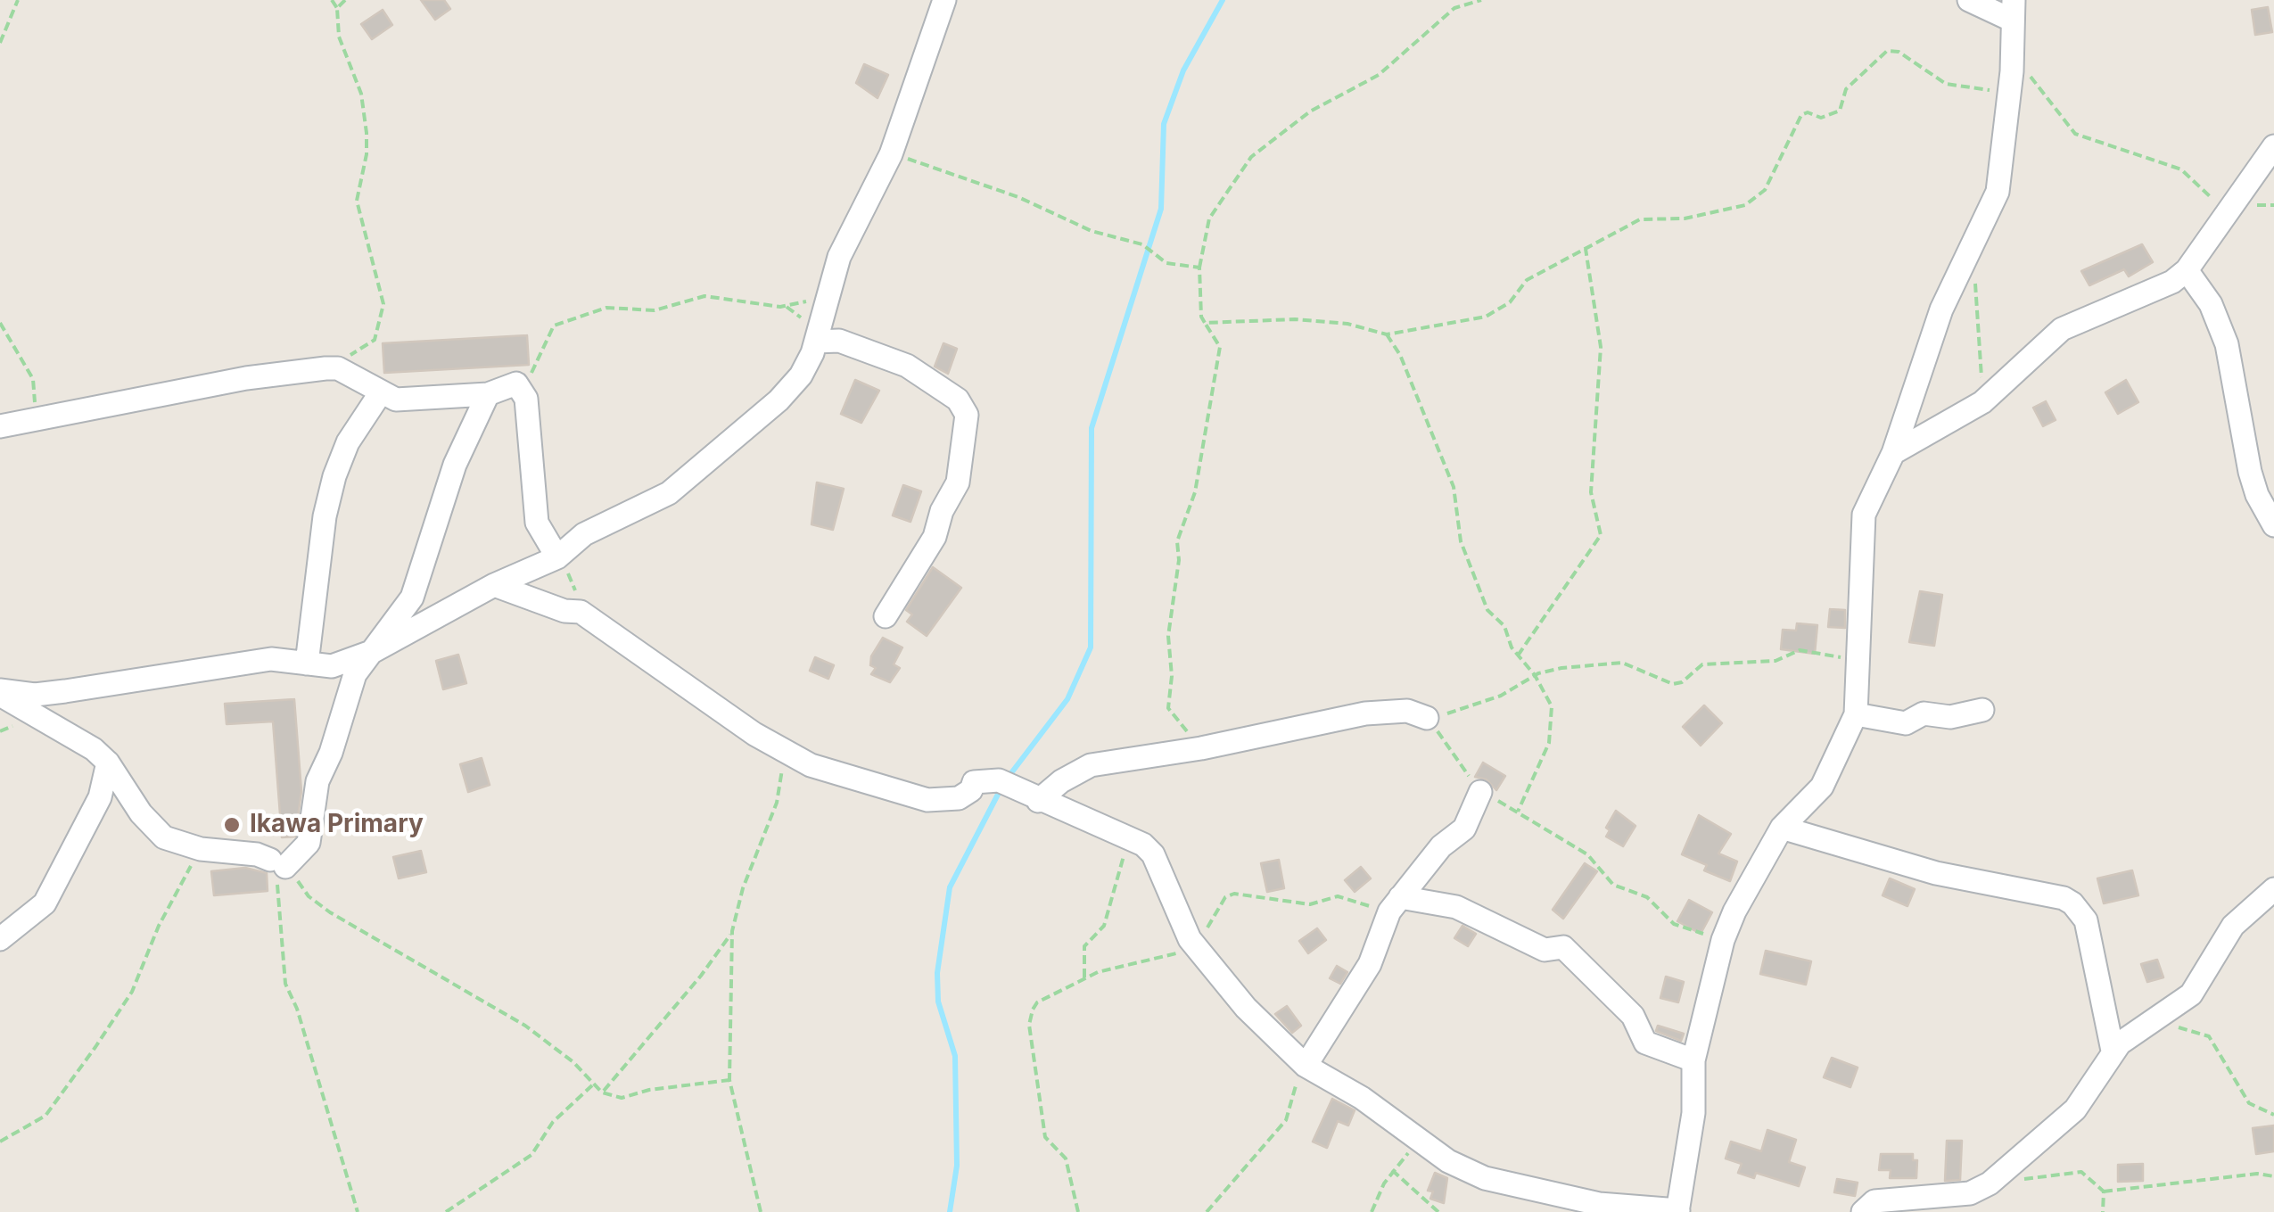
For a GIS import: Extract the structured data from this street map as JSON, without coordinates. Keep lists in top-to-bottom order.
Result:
{
  "places": ["Ikawa Primary"]
}
